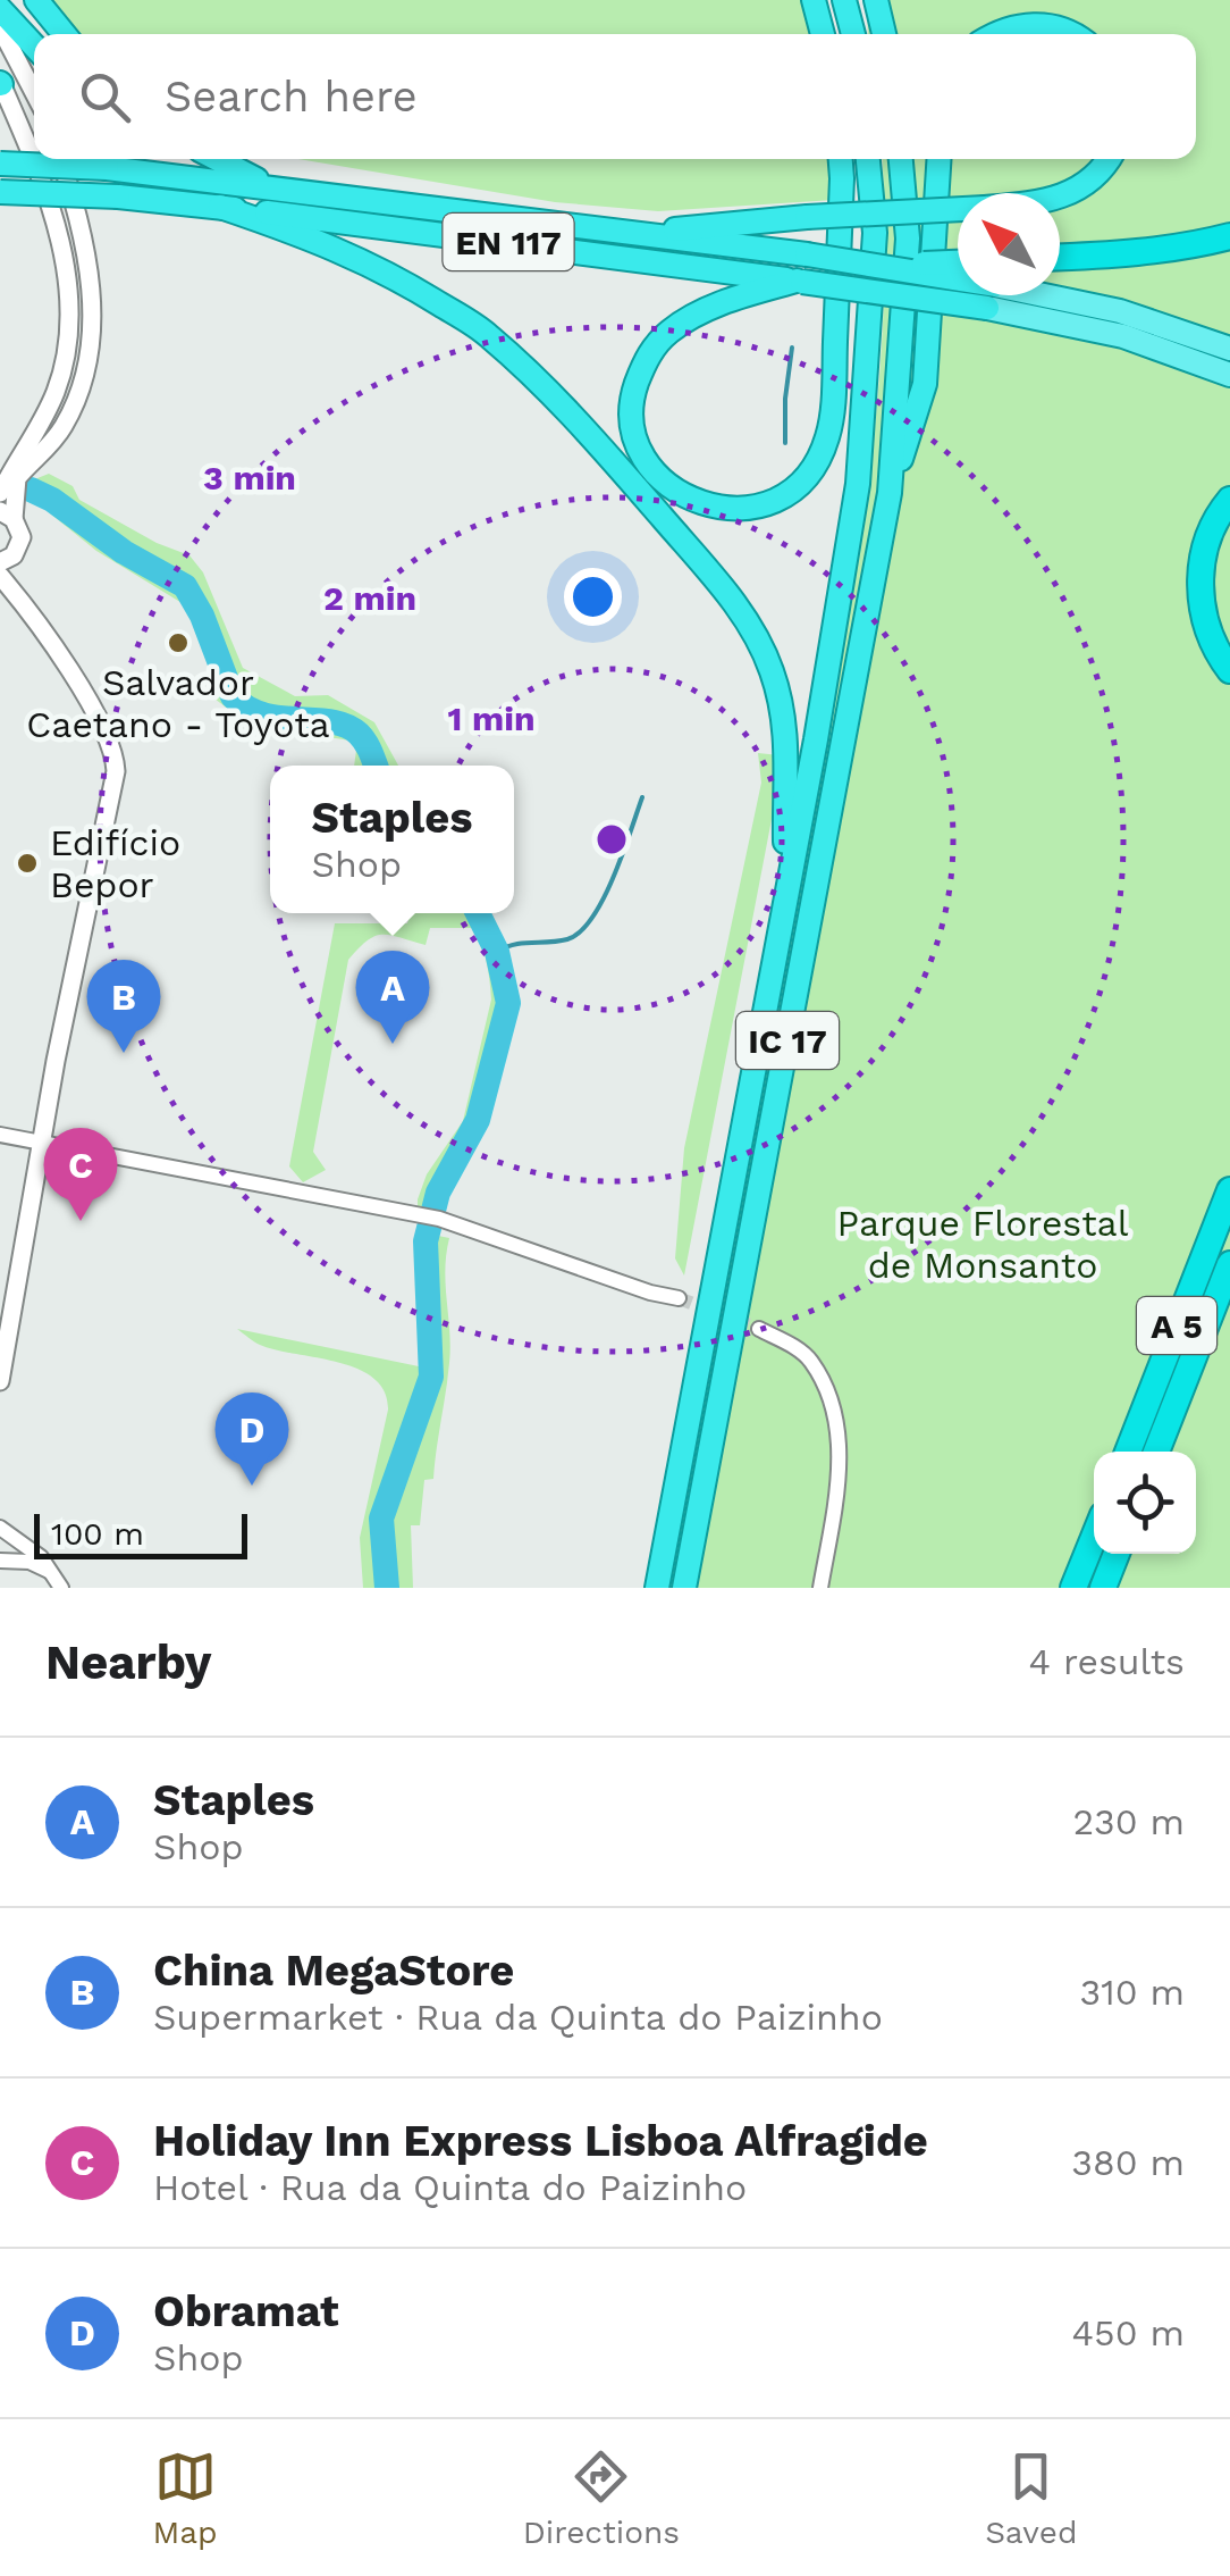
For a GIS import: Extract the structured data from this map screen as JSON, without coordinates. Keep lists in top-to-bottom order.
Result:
{
  "streets": {
    "highway": ["EN 117", "IC 17", "A 5"]
  },
  "parks": ["Parque Florestal de Monsanto"],
  "places": ["Salvador Caetano - Toyota", "Edifício Bepor"],
  "scale_bar": "100 m",
  "north": "top left",
  "page": {
    "search": "Search here",
    "popup": ["Staples", "Shop"],
    "pins": [
      "A",
      "B",
      "C",
      "D"
    ],
    "scale": "100 m",
    "heading": ["Nearby", "4 results"],
    "list": [
      {
        "mark": "A",
        "name": "Staples",
        "note": "Shop",
        "value": "230 m"
      },
      {
        "mark": "B",
        "name": "China MegaStore",
        "note": "Supermarket · Rua da Quinta do Paizinho",
        "value": "310 m"
      },
      {
        "mark": "C",
        "name": "Holiday Inn Express Lisboa Alfragide",
        "note": "Hotel · Rua da Quinta do Paizinho",
        "value": "380 m"
      },
      {
        "mark": "D",
        "name": "Obramat",
        "note": "Shop",
        "value": "450 m"
      }
    ],
    "nav": ["Map", "Directions", "Saved"]
  },
  "rings": ["3 min", "2 min", "1 min"]
}
